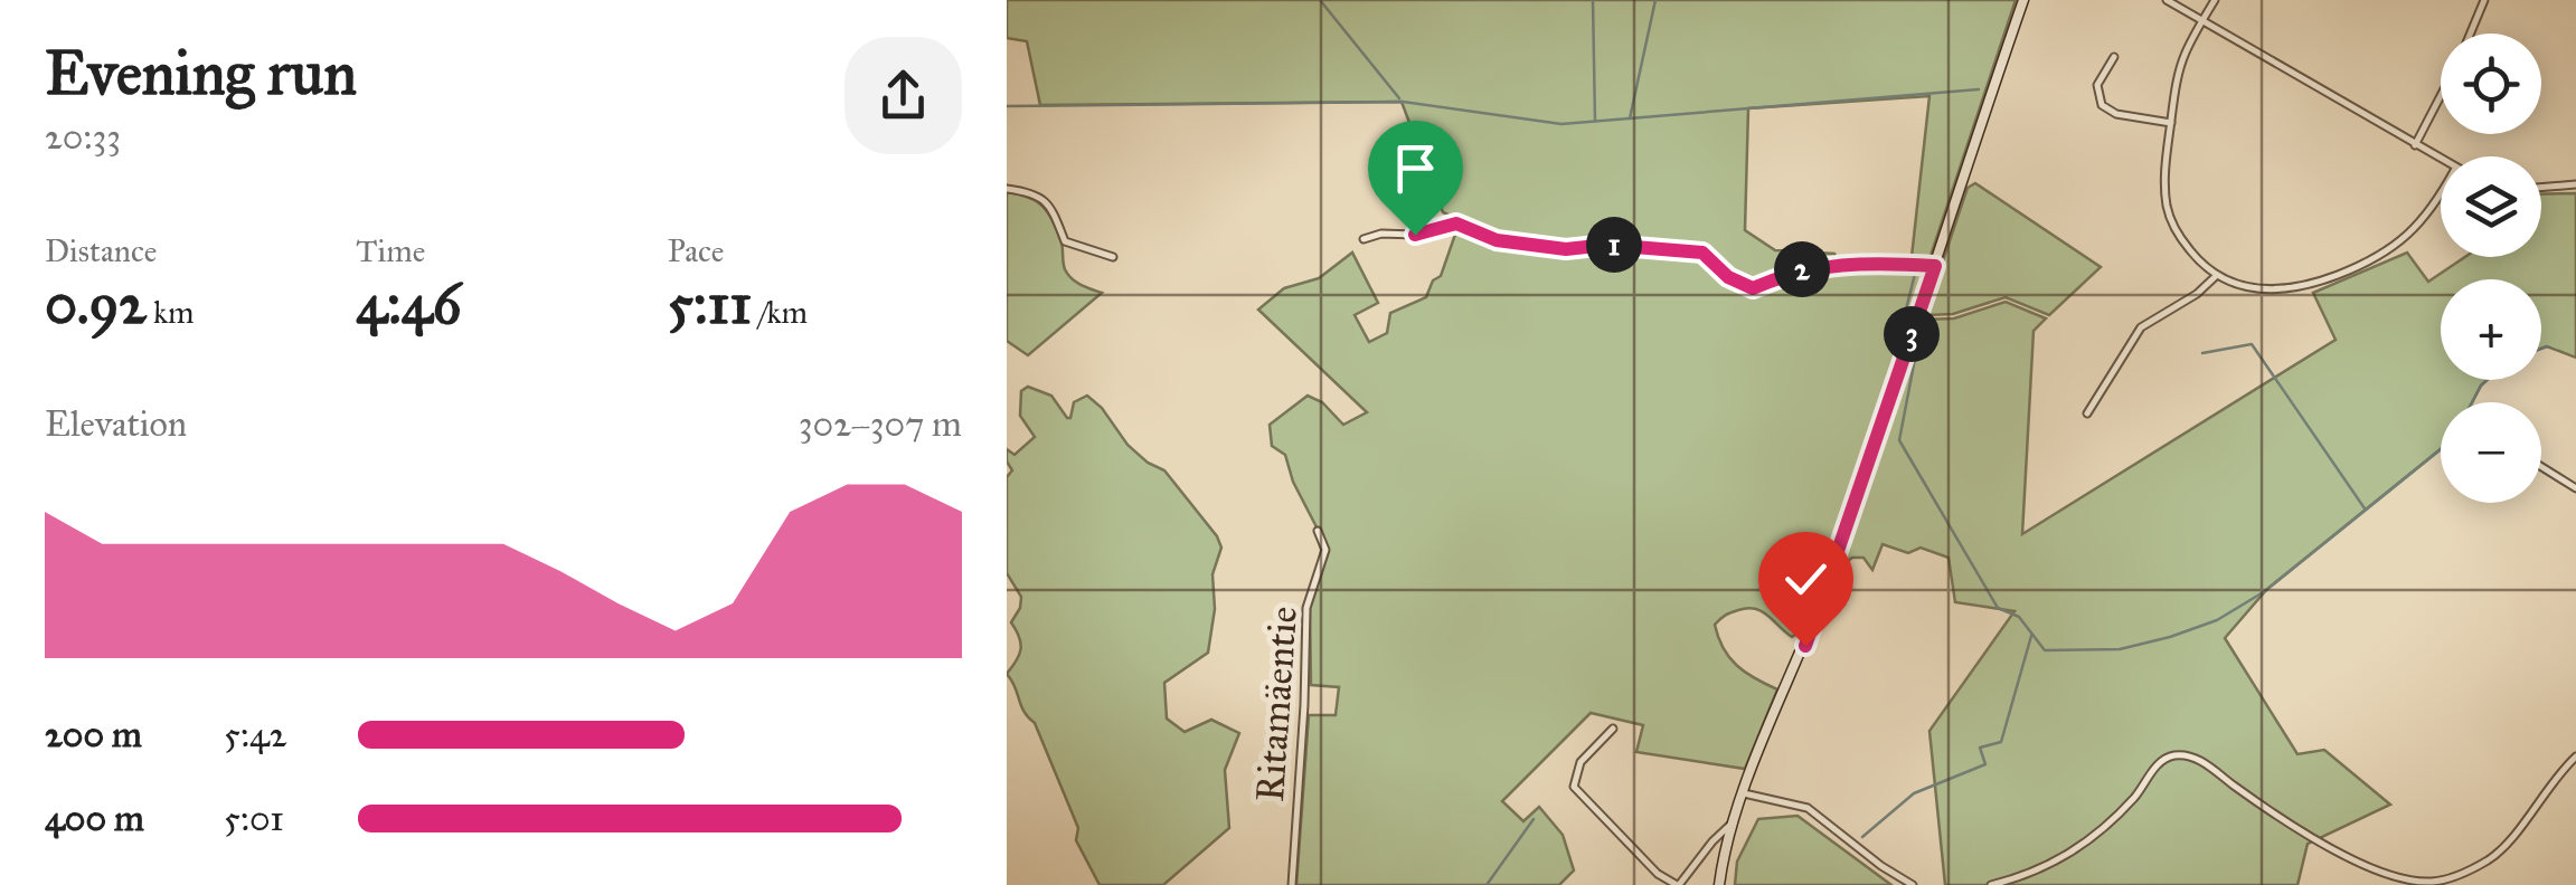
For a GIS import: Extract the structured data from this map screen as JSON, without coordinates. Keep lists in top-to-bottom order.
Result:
{
  "streets": {
    "street": ["Ritamäentie"]
  },
  "page": {
    "heading": ["Evening run", "20:33"],
    "map_buttons": ["+", "−"],
    "stats": [
      ["Distance", "0.92 km"],
      ["Time", "4:46"],
      ["Pace", "5:11 /km"]
    ],
    "pins": ["1", "2", "3"],
    "chart": ["Elevation", "302–307 m"],
    "list": [
      {
        "name": "200 m",
        "note": "5:42"
      },
      {
        "name": "400 m",
        "note": "5:01"
      }
    ]
  }
}
